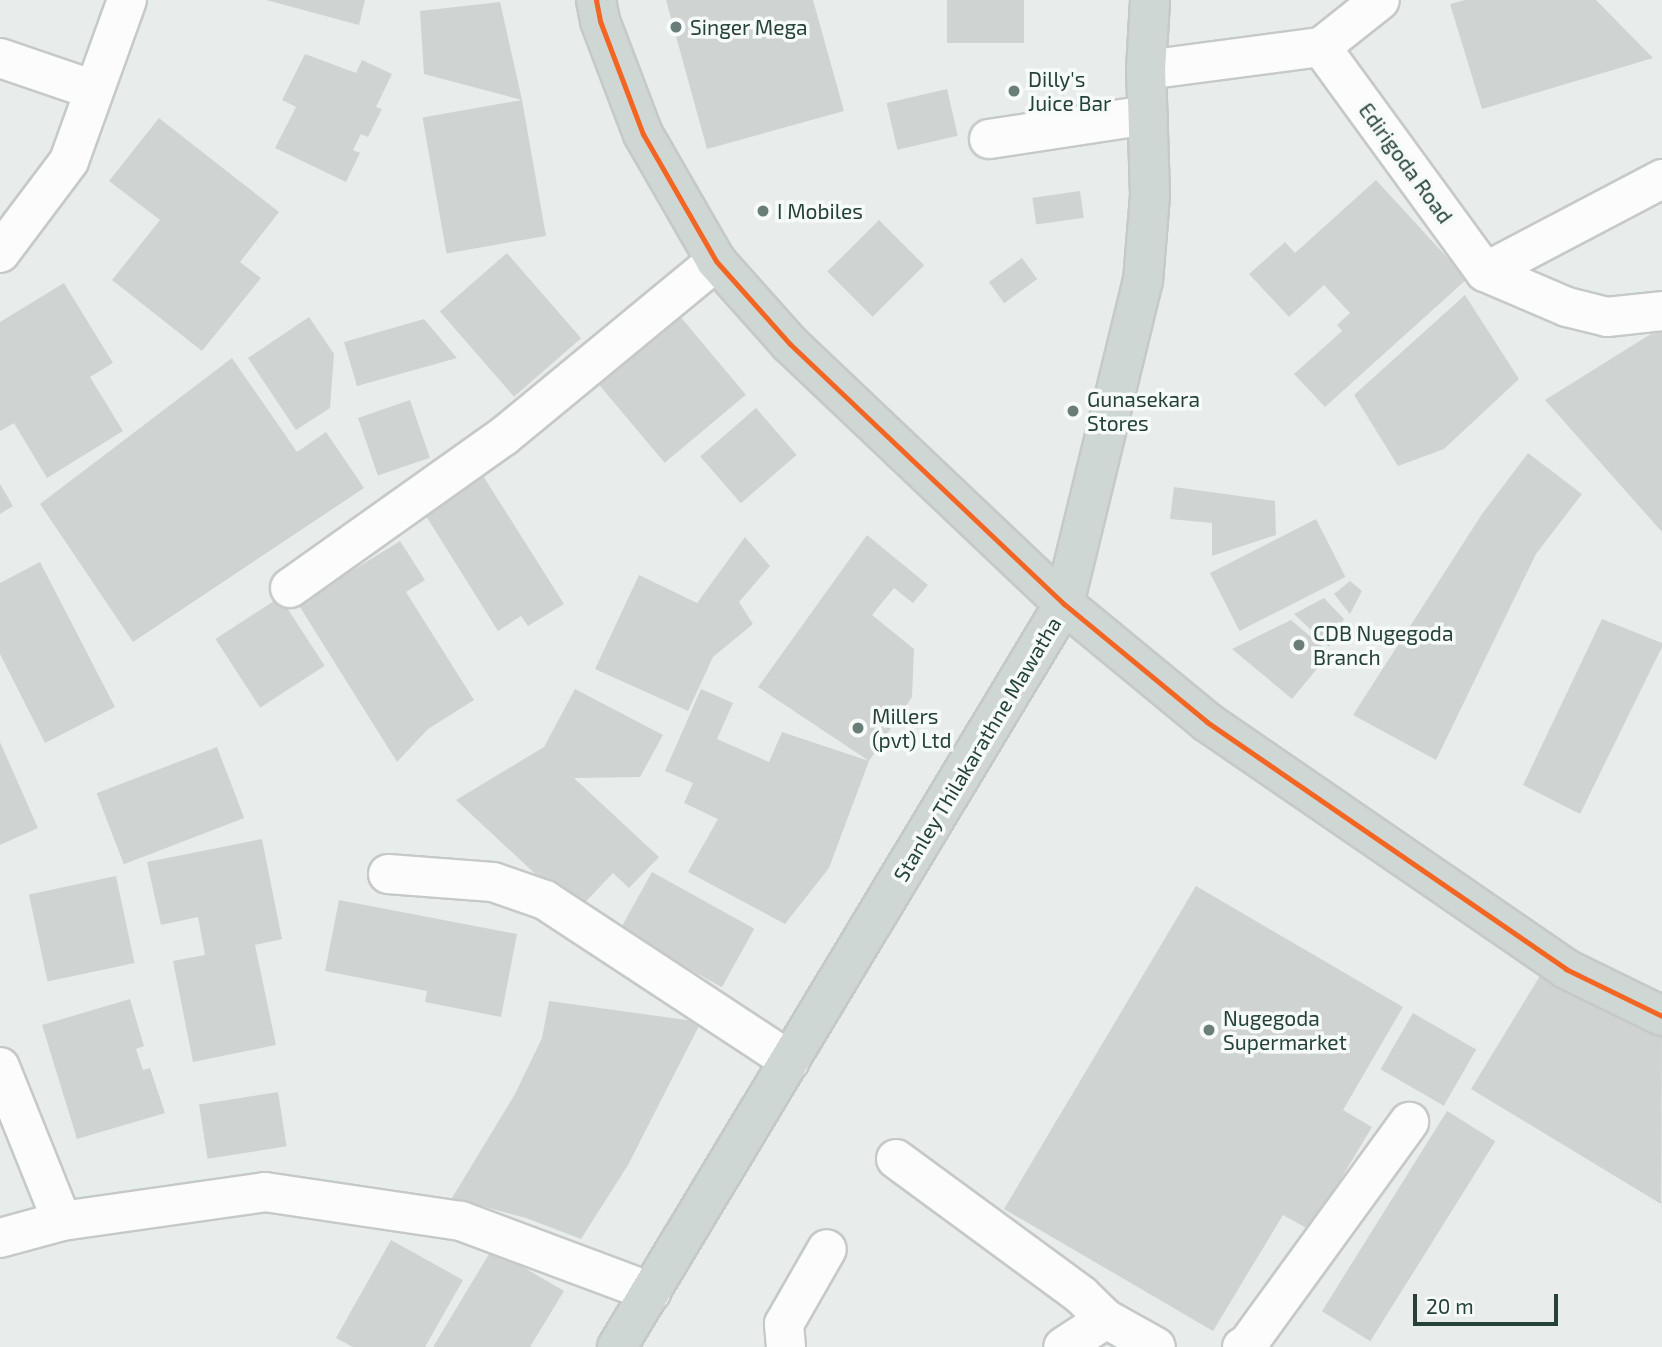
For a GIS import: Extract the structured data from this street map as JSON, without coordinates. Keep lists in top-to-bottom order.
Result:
{
  "streets": {
    "main road": ["Stanley Thilakarathne Mawatha"],
    "street": ["Edirigoda Road"]
  },
  "places": [
    "Singer Mega",
    "Dilly's Juice Bar",
    "I Mobiles",
    "Gunasekara Stores",
    "CDB Nugegoda Branch",
    "Millers (pvt) Ltd",
    "Nugegoda Supermarket"
  ],
  "lines": ["transit line 20"],
  "scale_bar": "20 m"
}
